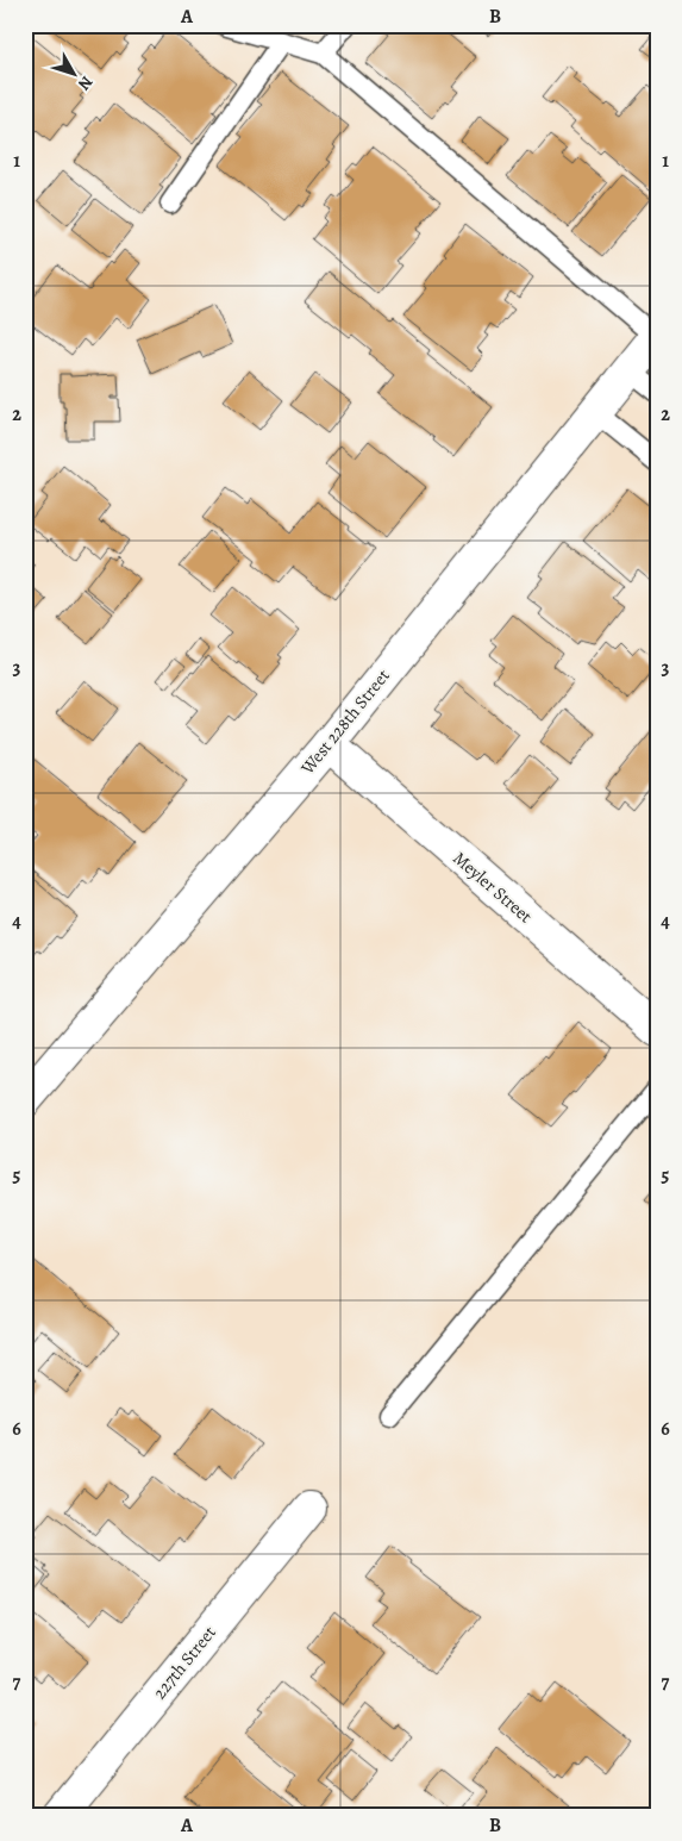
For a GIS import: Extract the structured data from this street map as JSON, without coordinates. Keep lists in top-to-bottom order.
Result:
{
  "streets": {
    "street": ["West 228th Street", "Meyler Street", "227th Street"]
  },
  "crossings": [
    ["West 228th Street", "Meyler Street"]
  ],
  "north": "bottom right",
  "grid": {
    "columns": ["A", "B"],
    "rows": [
      "1",
      "2",
      "3",
      "4",
      "5",
      "6",
      "7"
    ]
  }
}
